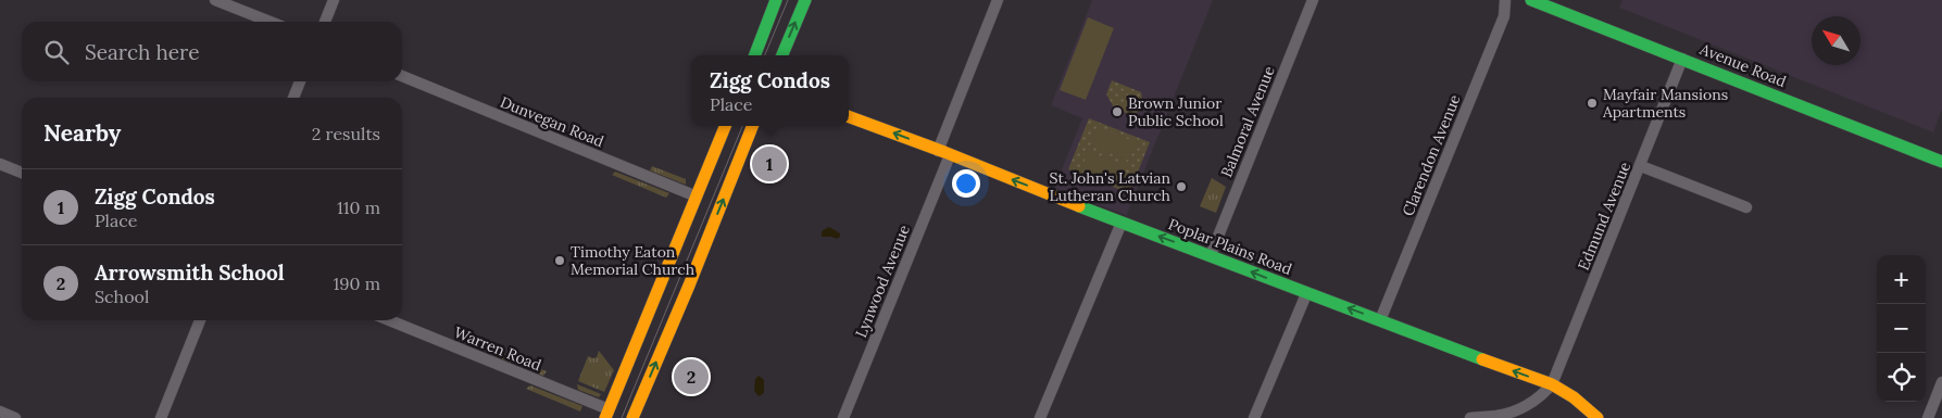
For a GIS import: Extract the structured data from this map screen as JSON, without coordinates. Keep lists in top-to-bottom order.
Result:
{
  "streets": {
    "main road": ["Avenue Road", "Poplar Plains Road"],
    "street": [
      "Dunvegan Road",
      "Balmoral Avenue",
      "Clarendon Avenue",
      "Edmund Avenue",
      "Lynwood Avenue",
      "Warren Road"
    ]
  },
  "crossings": [
    ["Avenue Road", "Edmund Avenue"],
    ["Balmoral Avenue", "Poplar Plains Road"],
    ["Clarendon Avenue", "Poplar Plains Road"],
    ["Edmund Avenue", "Poplar Plains Road"],
    ["Poplar Plains Road", "Lynwood Avenue"]
  ],
  "one_way": ["Poplar Plains Road"],
  "places": [
    "Mayfair Mansions Apartments",
    "Brown Junior Public School",
    "St. John's Latvian Lutheran Church",
    "Timothy Eaton Memorial Church"
  ],
  "north": "top left",
  "page": {
    "search": "Search here",
    "popup": ["Zigg Condos", "Place"],
    "heading": ["Nearby", "2 results"],
    "pins": ["1", "2"],
    "list": [
      {
        "mark": "1",
        "name": "Zigg Condos",
        "note": "Place",
        "value": "110 m"
      },
      {
        "mark": "2",
        "name": "Arrowsmith School",
        "note": "School",
        "value": "190 m"
      }
    ],
    "map_buttons": ["+", "−"]
  }
}
